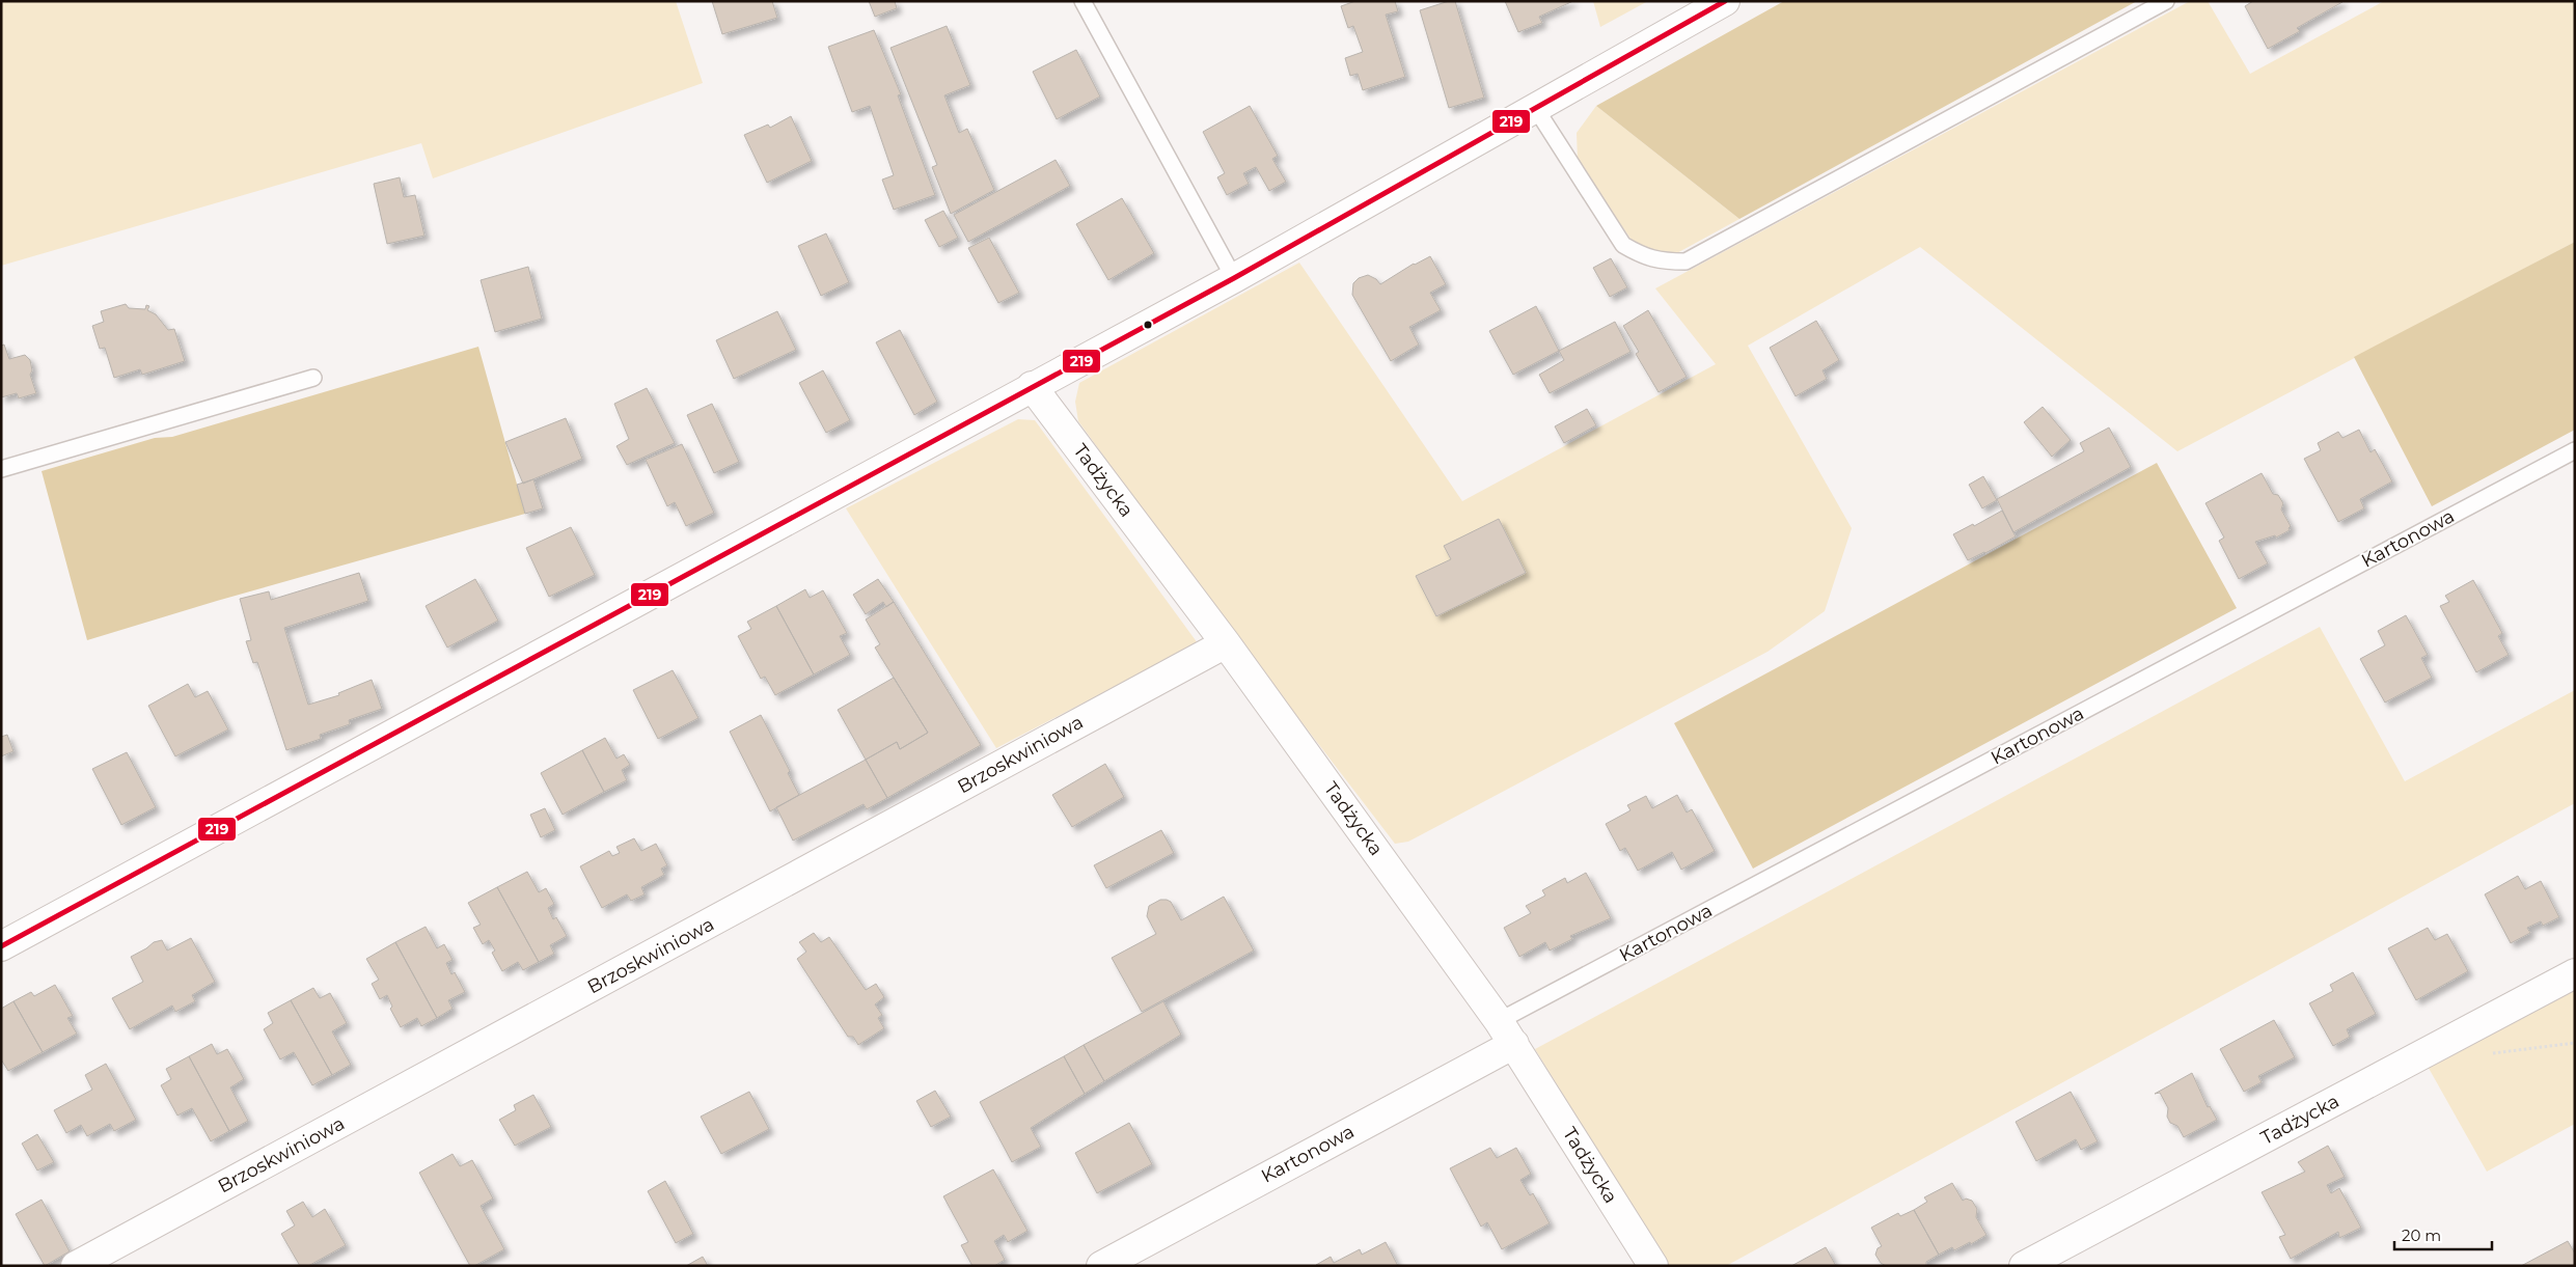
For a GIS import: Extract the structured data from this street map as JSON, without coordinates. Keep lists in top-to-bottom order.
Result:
{
  "streets": {
    "street": ["Tadżycka", "Kartonowa", "Brzoskwiniowa"]
  },
  "crossings": [
    ["Tadżycka", "Kartonowa"],
    ["Tadżycka", "Brzoskwiniowa"]
  ],
  "lines": ["transit line 219"],
  "scale_bar": "20 m"
}
